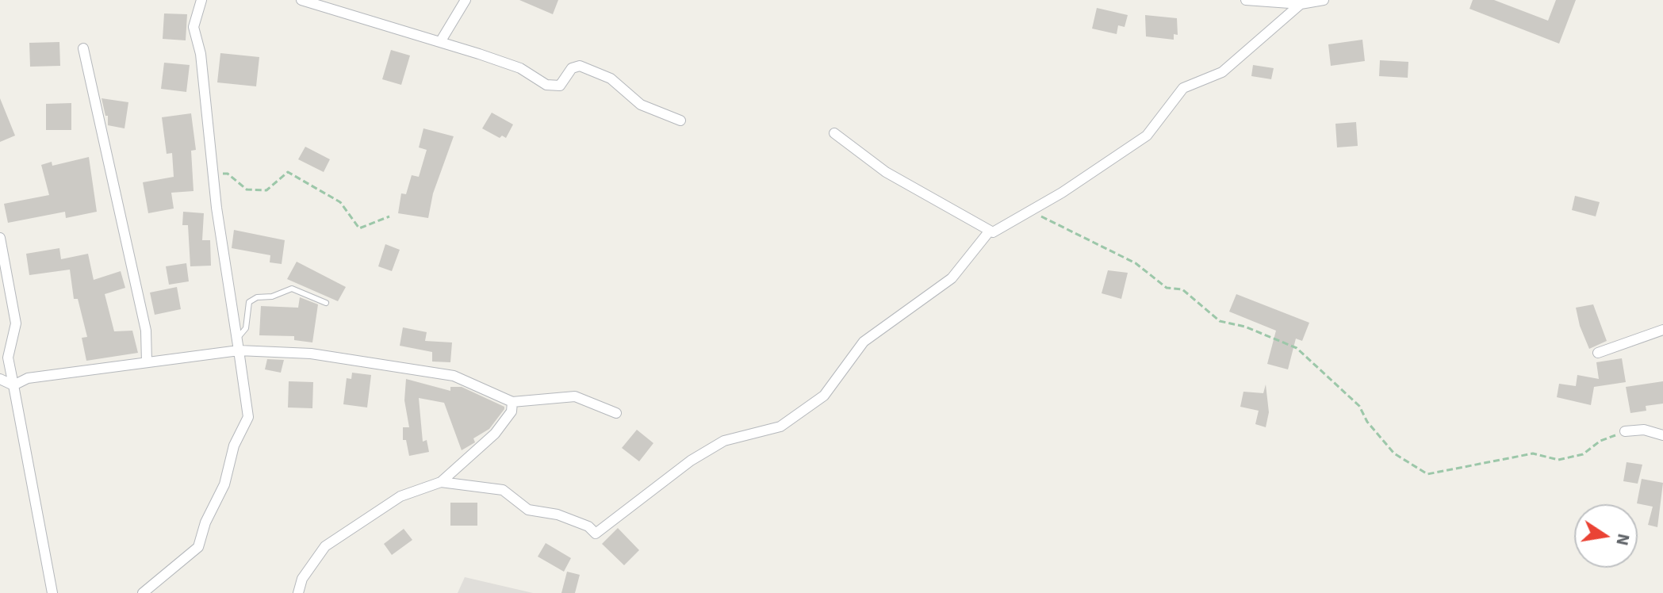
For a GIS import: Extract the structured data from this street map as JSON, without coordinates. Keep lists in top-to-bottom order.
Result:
{
  "north": "right"
}
